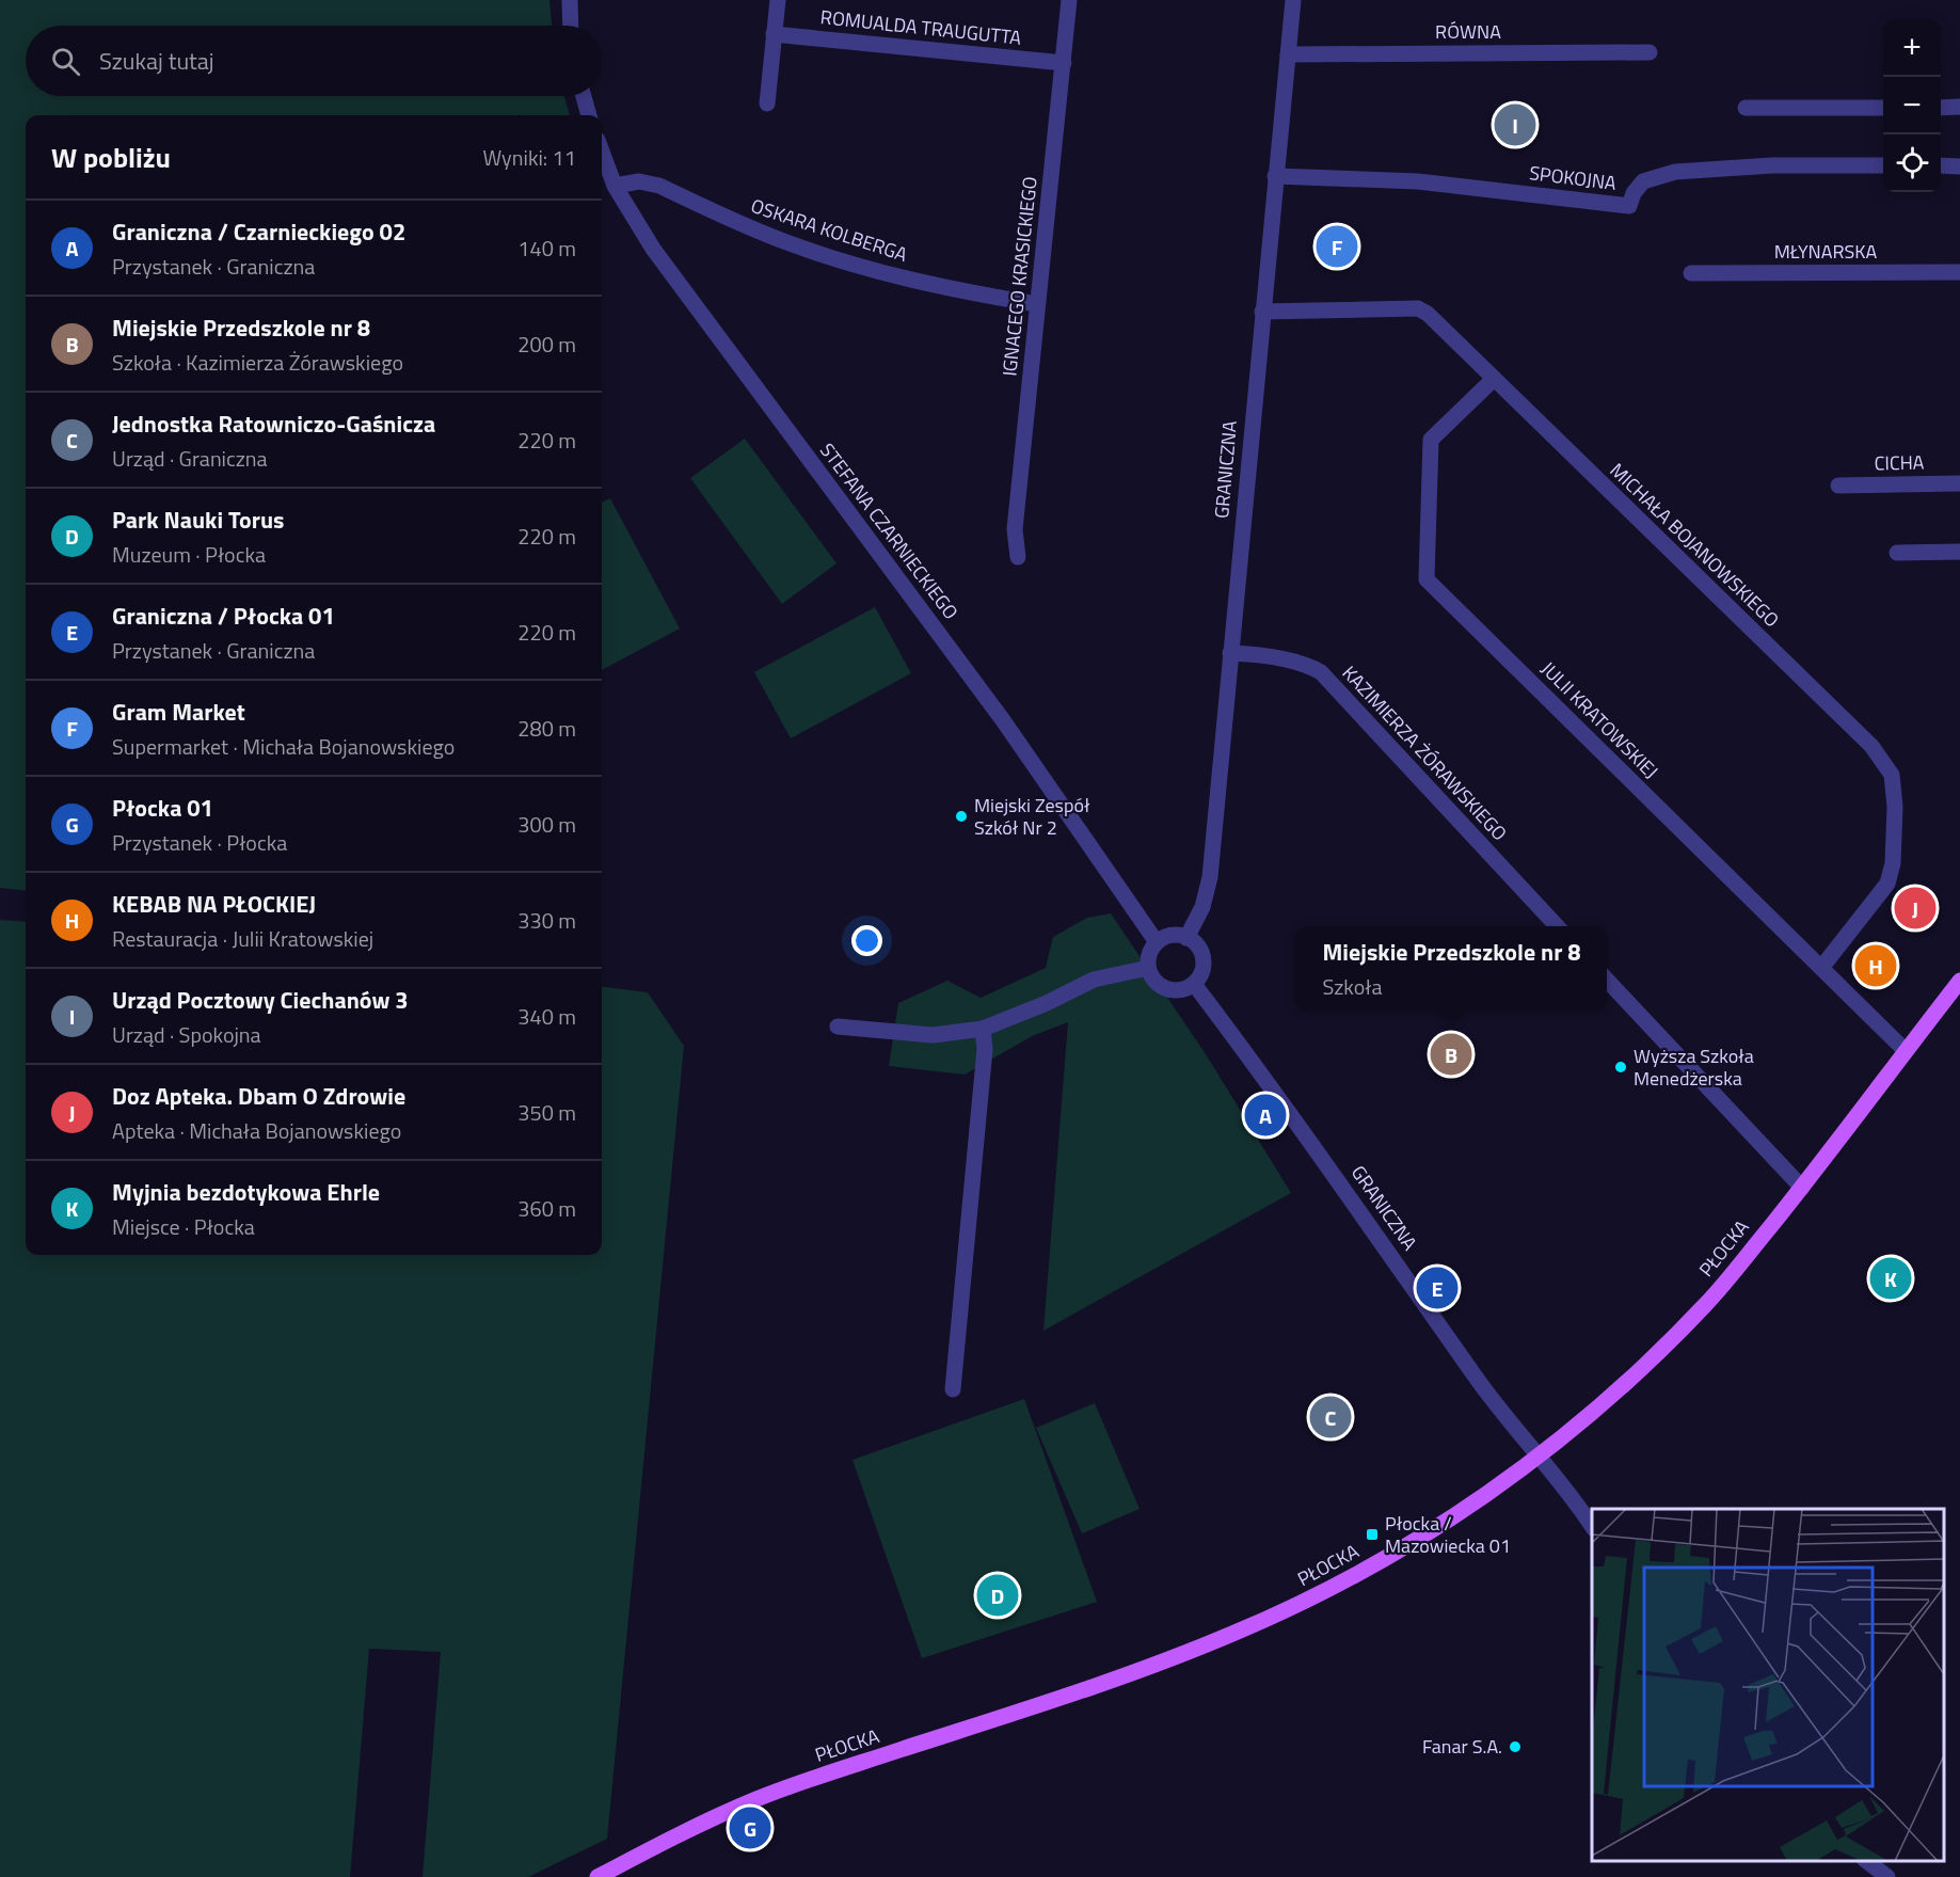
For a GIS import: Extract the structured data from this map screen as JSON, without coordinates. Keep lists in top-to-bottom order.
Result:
{
  "streets": {
    "main road": ["PŁOCKA"],
    "street": [
      "ROMUALDA TRAUGUTTA",
      "RÓWNA",
      "SPOKOJNA",
      "OSKARA KOLBERGA",
      "MŁYNARSKA",
      "IGNACEGO KRASICKIEGO",
      "CICHA",
      "GRANICZNA",
      "STEFANA CZARNIECKIEGO",
      "MICHAŁA BOJANOWSKIEGO",
      "JULII KRATOWSKIEJ",
      "KAZIMIERZA ŻÓRAWSKIEGO"
    ]
  },
  "crossings": [
    ["ROMUALDA TRAUGUTTA", "IGNACEGO KRASICKIEGO"],
    ["RÓWNA", "GRANICZNA"],
    ["SPOKOJNA", "GRANICZNA"],
    ["OSKARA KOLBERGA", "IGNACEGO KRASICKIEGO"],
    ["OSKARA KOLBERGA", "STEFANA CZARNIECKIEGO"],
    ["GRANICZNA", "STEFANA CZARNIECKIEGO"],
    ["GRANICZNA", "MICHAŁA BOJANOWSKIEGO"],
    ["GRANICZNA", "KAZIMIERZA ŻÓRAWSKIEGO"],
    ["GRANICZNA", "PŁOCKA"],
    ["MICHAŁA BOJANOWSKIEGO", "JULII KRATOWSKIEJ"],
    ["JULII KRATOWSKIEJ", "PŁOCKA"]
  ],
  "places": {
    "other": ["Miejski Zespół Szkół Nr 2", "Wyższa Szkoła Menedżerska", "Fanar S.A."],
    "transit": ["Płocka / Mazowiecka 01"]
  },
  "page": {
    "map_buttons": ["+", "−"],
    "search": "Szukaj tutaj",
    "pins": [
      "I",
      "F",
      "J",
      "H",
      "B",
      "A",
      "K",
      "E",
      "C",
      "D",
      "G"
    ],
    "heading": ["W pobliżu", "Wyniki: 11"],
    "list": [
      {
        "mark": "A",
        "name": "Graniczna / Czarnieckiego 02",
        "note": "Przystanek · Graniczna",
        "value": "140 m"
      },
      {
        "mark": "B",
        "name": "Miejskie Przedszkole nr 8",
        "note": "Szkoła · Kazimierza Żórawskiego",
        "value": "200 m"
      },
      {
        "mark": "C",
        "name": "Jednostka Ratowniczo-Gaśnicza",
        "note": "Urząd · Graniczna",
        "value": "220 m"
      },
      {
        "mark": "D",
        "name": "Park Nauki Torus",
        "note": "Muzeum · Płocka",
        "value": "220 m"
      },
      {
        "mark": "E",
        "name": "Graniczna / Płocka 01",
        "note": "Przystanek · Graniczna",
        "value": "220 m"
      },
      {
        "mark": "F",
        "name": "Gram Market",
        "note": "Supermarket · Michała Bojanowskiego",
        "value": "280 m"
      },
      {
        "mark": "G",
        "name": "Płocka 01",
        "note": "Przystanek · Płocka",
        "value": "300 m"
      },
      {
        "mark": "H",
        "name": "KEBAB NA PŁOCKIEJ",
        "note": "Restauracja · Julii Kratowskiej",
        "value": "330 m"
      },
      {
        "mark": "I",
        "name": "Urząd Pocztowy Ciechanów 3",
        "note": "Urząd · Spokojna",
        "value": "340 m"
      },
      {
        "mark": "J",
        "name": "Doz Apteka. Dbam O Zdrowie",
        "note": "Apteka · Michała Bojanowskiego",
        "value": "350 m"
      },
      {
        "mark": "K",
        "name": "Myjnia bezdotykowa Ehrle",
        "note": "Miejsce · Płocka",
        "value": "360 m"
      }
    ],
    "popup": ["Miejskie Przedszkole nr 8", "Szkoła"]
  }
}
